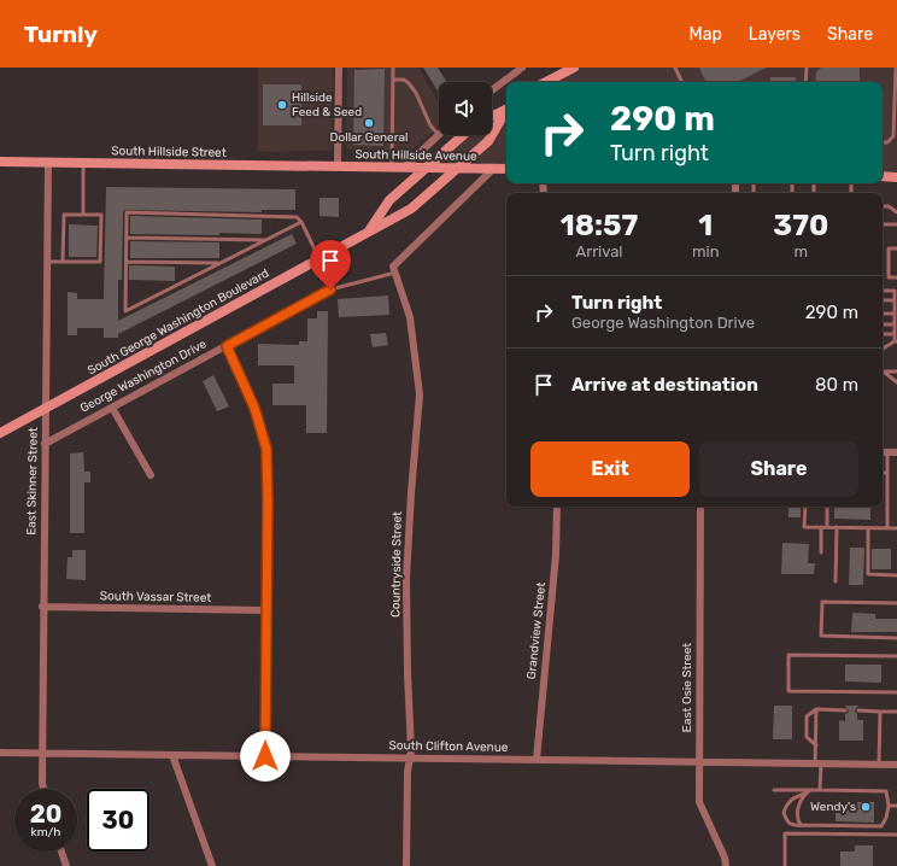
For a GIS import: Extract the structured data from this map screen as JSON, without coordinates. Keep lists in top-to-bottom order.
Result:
{
  "streets": {
    "street": [
      "South Hillside Street",
      "South Hillside Avenue",
      "South George Washington Boulevard",
      "George Washington Drive",
      "East Skinner Street",
      "Countryside Street",
      "South Vassar Street",
      "Grandview Street",
      "East Osie Street",
      "South Clifton Avenue"
    ]
  },
  "crossings": [
    ["South Hillside Street", "South Hillside Avenue"],
    ["South Hillside Street", "East Skinner Street"],
    ["South Hillside Avenue", "South George Washington Boulevard"],
    ["South George Washington Boulevard", "East Skinner Street"],
    ["George Washington Drive", "East Skinner Street"],
    ["East Skinner Street", "South Vassar Street"],
    ["East Skinner Street", "South Clifton Avenue"],
    ["Countryside Street", "South Clifton Avenue"],
    ["Grandview Street", "South Clifton Avenue"],
    ["East Osie Street", "South Clifton Avenue"]
  ],
  "places": ["Hillside Feed & Seed", "Dollar General", "Wendy's"],
  "page": {
    "header": "Turnly",
    "nav": ["Map", "Layers", "Share"],
    "turn": ["290 m", "Turn right"],
    "eta": [
      "18:57",
      "Arrival",
      "1",
      "min",
      "370",
      "m"
    ],
    "list": [
      {
        "name": "Turn right",
        "note": "George Washington Drive",
        "value": "290 m"
      },
      {
        "name": "Arrive at destination",
        "value": "80 m"
      }
    ],
    "buttons": ["Exit", "Share"],
    "speed": "20 km/h",
    "limit": "30"
  }
}
